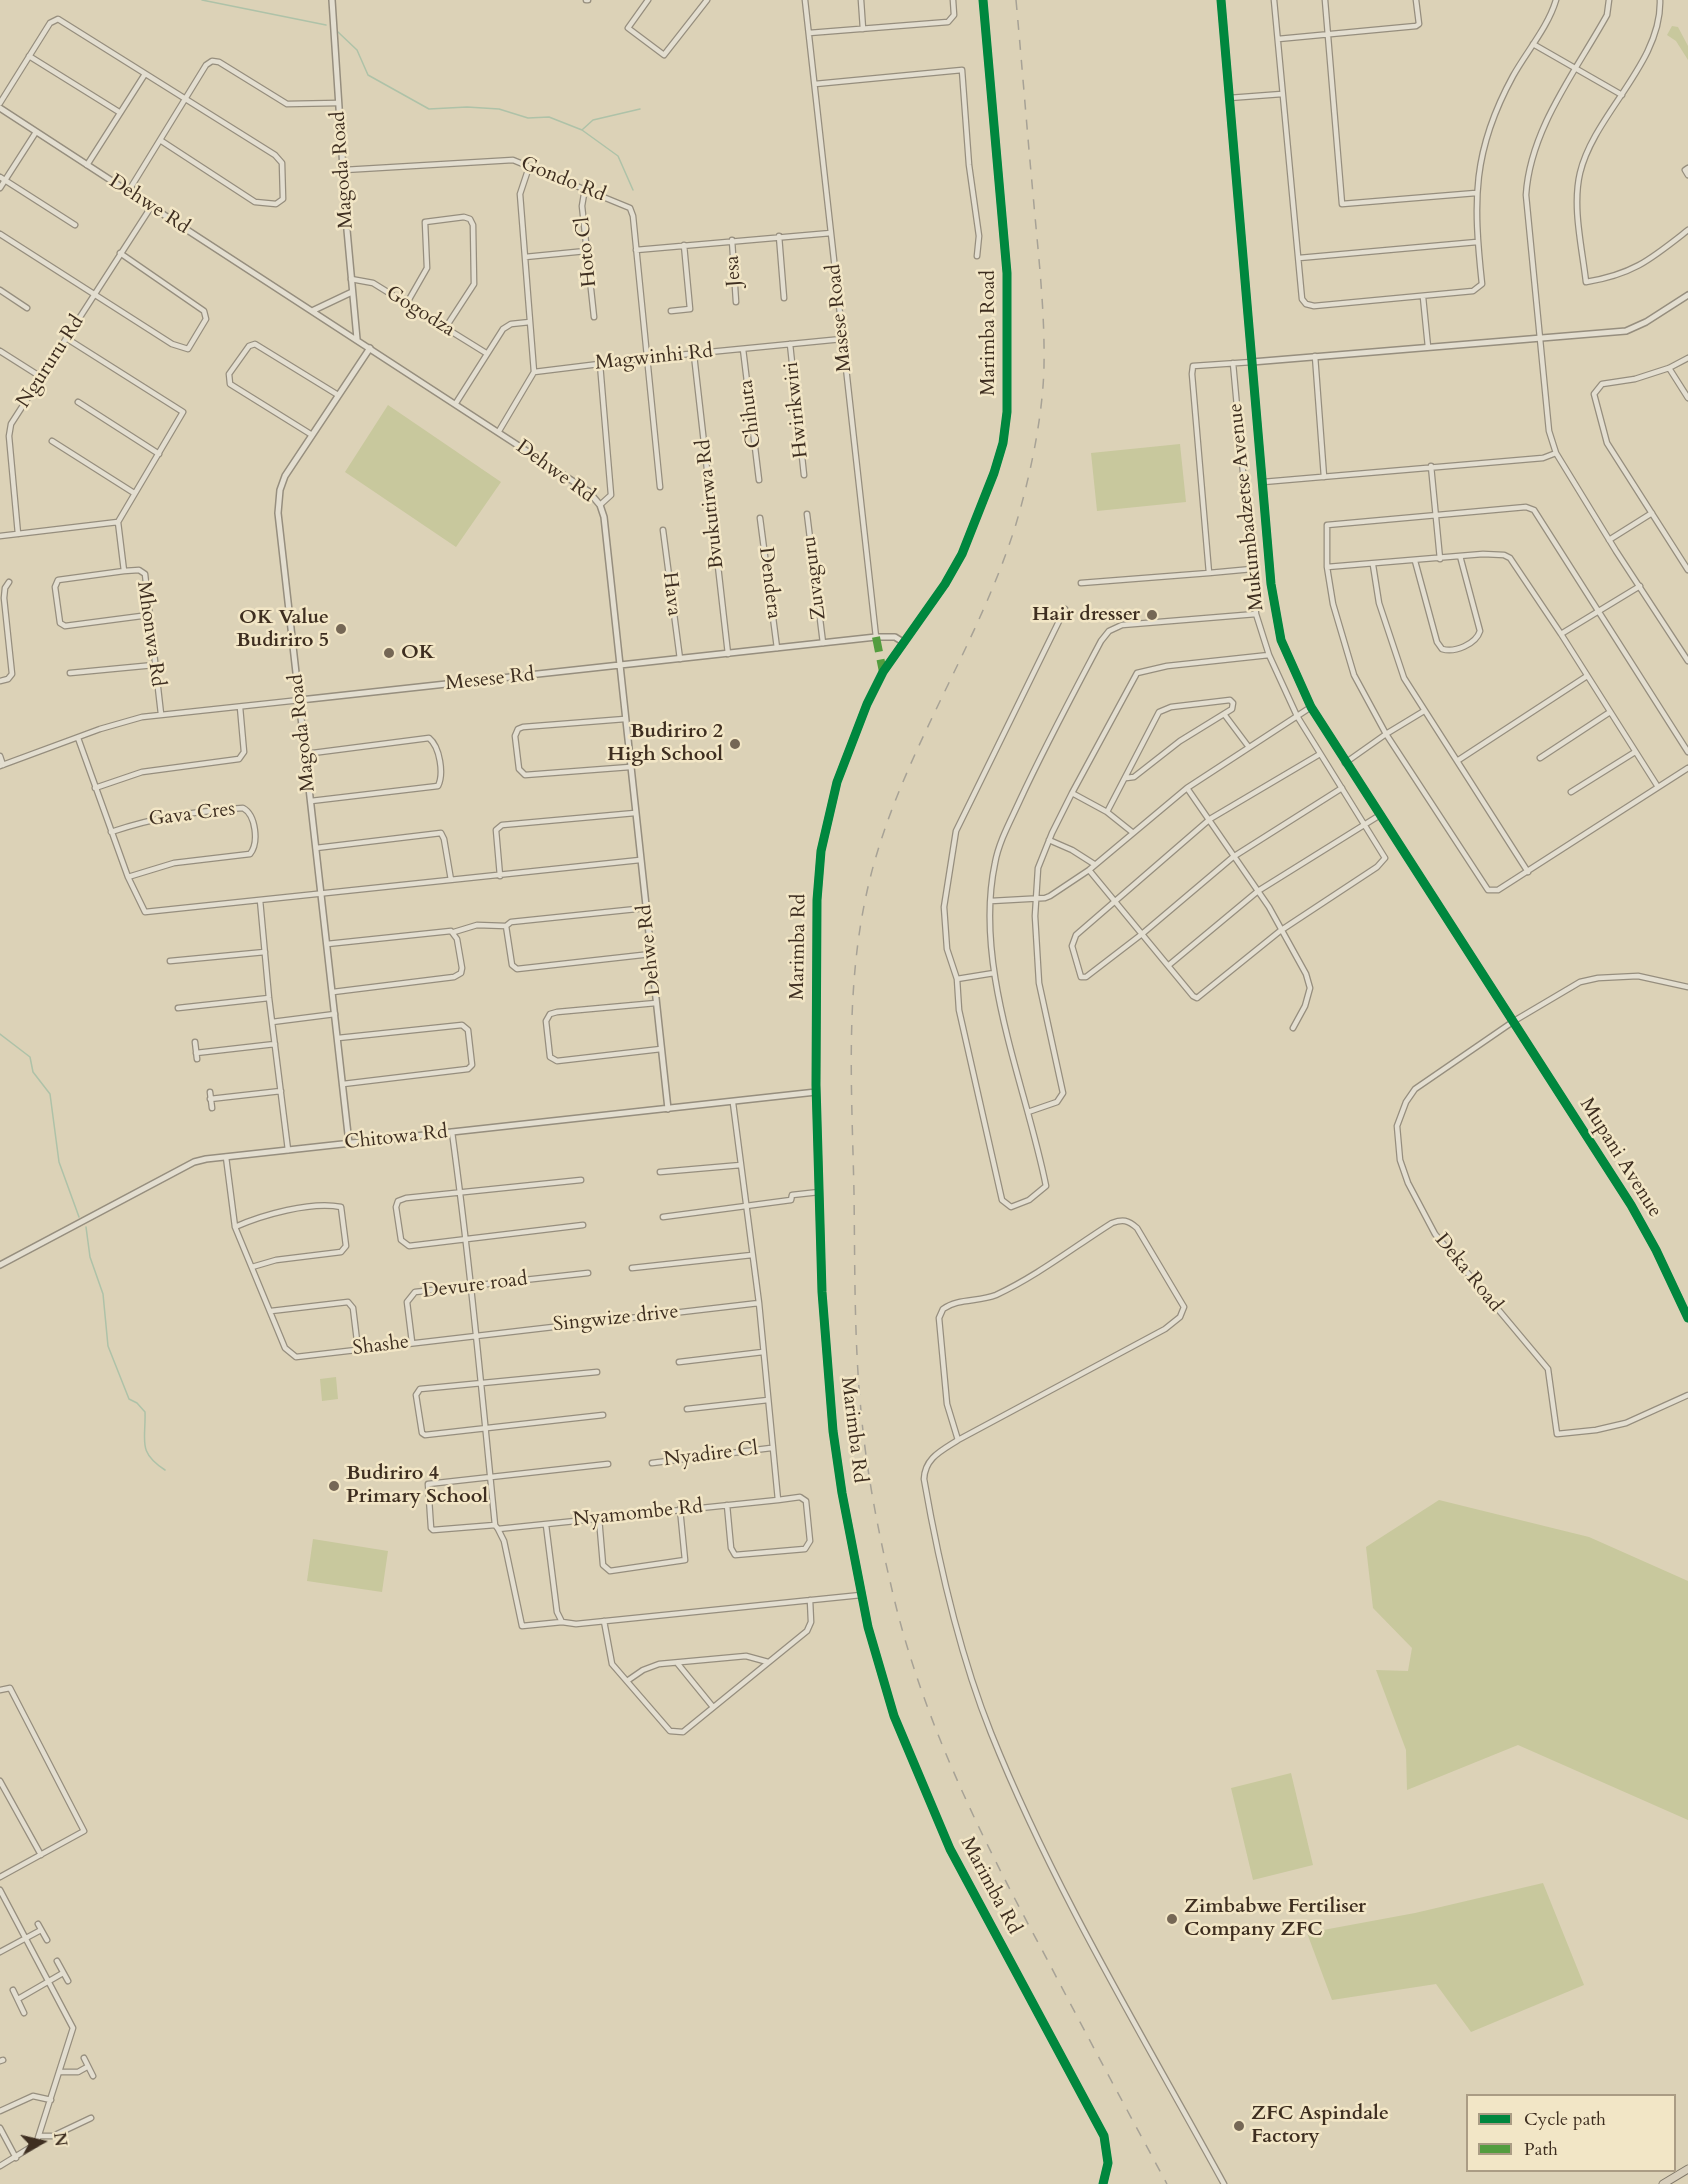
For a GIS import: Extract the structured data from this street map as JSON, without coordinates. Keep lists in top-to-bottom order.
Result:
{
  "streets": {
    "street": [
      "Magoda Road",
      "Gondo Rd",
      "Dehwe Rd",
      "Hoto Cl",
      "Jesa",
      "Gogodza",
      "Masese Road",
      "Marimba Road",
      "Magwinhi Rd",
      "Ngururu Rd",
      "Hwirikwiri",
      "Chihuta",
      "Bvukutirwa Rd",
      "Mukumbadzetse Avenue",
      "Zuvaguru",
      "Dendera",
      "Hava",
      "Mhonwa Rd",
      "Mesese Rd",
      "Gava Cres",
      "Marimba Rd",
      "Chitowa Rd",
      "Mupani Avenue",
      "Deka Road",
      "Devure road",
      "Singwize drive",
      "Shashe",
      "Nyadire Cl",
      "Nyamombe Rd"
    ]
  },
  "crossings": [
    ["Magoda Road", "Gondo Rd"],
    ["Magoda Road", "Dehwe Rd"],
    ["Magoda Road", "Gogodza"],
    ["Magoda Road", "Mesese Rd"],
    ["Magoda Road", "Chitowa Rd"],
    ["Gondo Rd", "Hoto Cl"],
    ["Gondo Rd", "Magwinhi Rd"],
    ["Dehwe Rd", "Ngururu Rd"],
    ["Dehwe Rd", "Mesese Rd"],
    ["Dehwe Rd", "Chitowa Rd"],
    ["Masese Road", "Magwinhi Rd"],
    ["Masese Road", "Mesese Rd"],
    ["Marimba Road", "Mesese Rd"],
    ["Marimba Road", "Marimba Rd"],
    ["Magwinhi Rd", "Hwirikwiri"],
    ["Magwinhi Rd", "Chihuta"],
    ["Magwinhi Rd", "Bvukutirwa Rd"],
    ["Bvukutirwa Rd", "Mesese Rd"],
    ["Zuvaguru", "Mesese Rd"],
    ["Dendera", "Mesese Rd"],
    ["Hava", "Mesese Rd"],
    ["Mhonwa Rd", "Mesese Rd"],
    ["Mesese Rd", "Marimba Rd"],
    ["Marimba Rd", "Chitowa Rd"],
    ["Mupani Avenue", "Deka Road"],
    ["Devure road", "Shashe"],
    ["Singwize drive", "Shashe"]
  ],
  "places": [
    "Hair dresser",
    "OK Value Budiriro 5",
    "OK",
    "Budiriro 2 High School",
    "Budiriro 4 Primary School",
    "Zimbabwe Fertiliser Company ZFC",
    "ZFC Aspindale Factory"
  ],
  "legend": ["Cycle path", "Path"],
  "north": "right"
}
